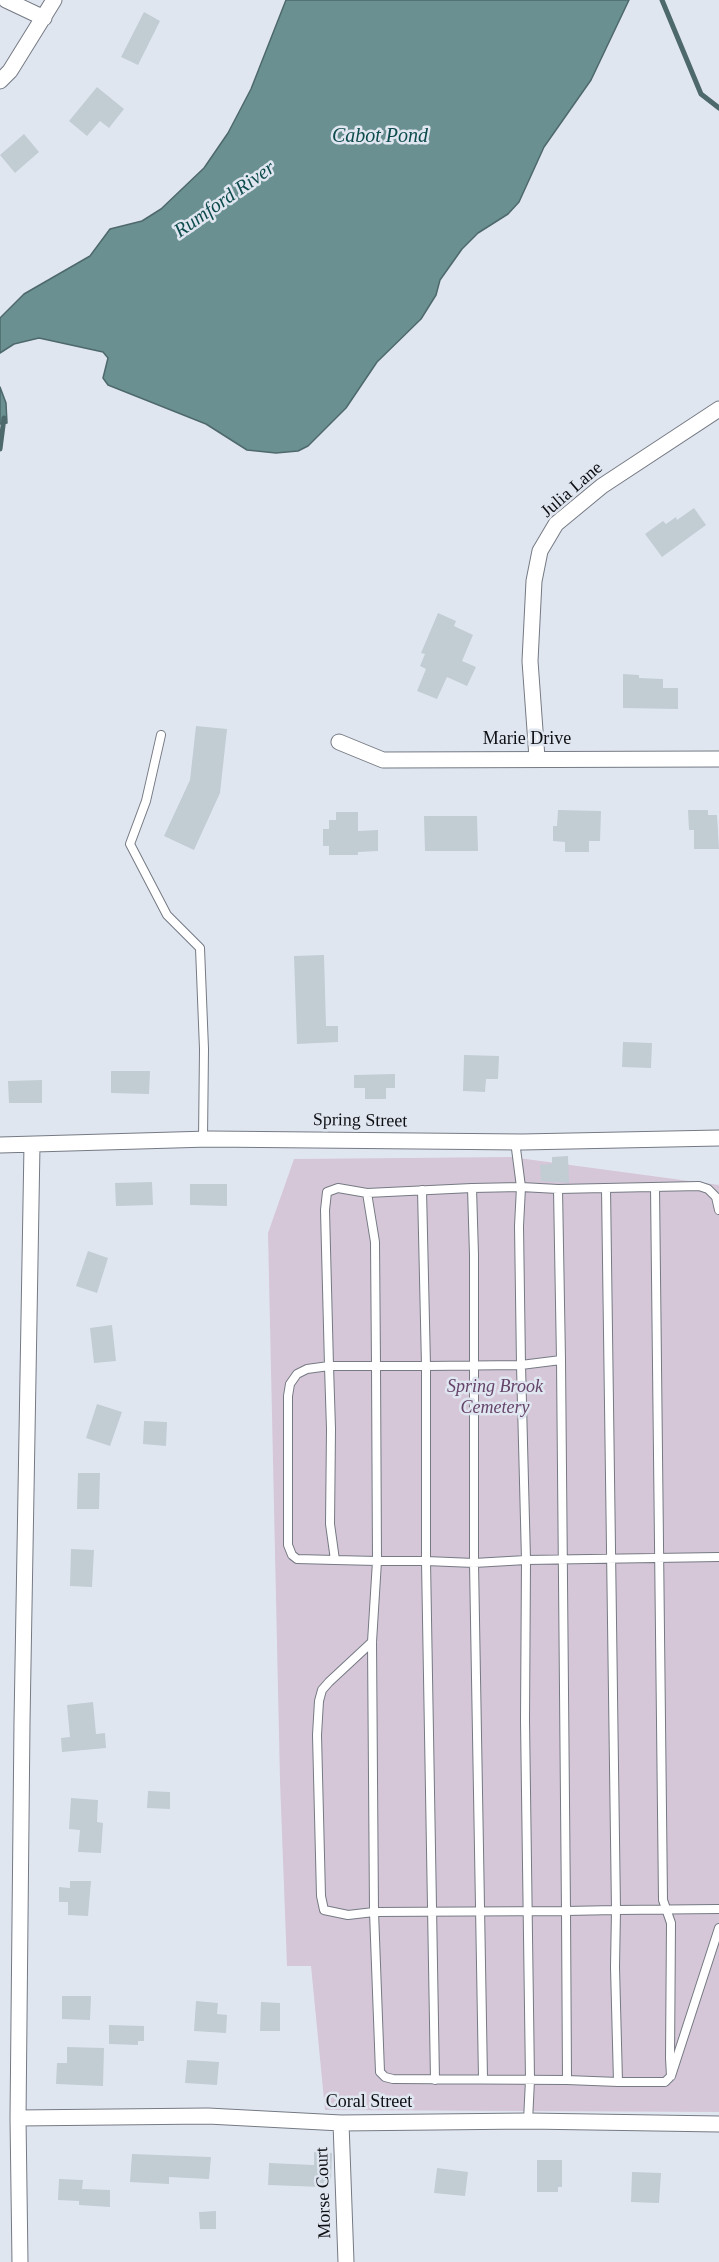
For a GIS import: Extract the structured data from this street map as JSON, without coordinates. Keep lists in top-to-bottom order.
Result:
{
  "streets": {
    "street": [
      "Julia Lane",
      "Marie Drive",
      "Spring Street",
      "Coral Street",
      "Morse Court"
    ]
  },
  "crossings": [
    ["Julia Lane", "Marie Drive"],
    ["Coral Street", "Morse Court"]
  ],
  "water": ["Cabot Pond", "Rumford River"],
  "parks": ["Spring Brook Cemetery"]
}
